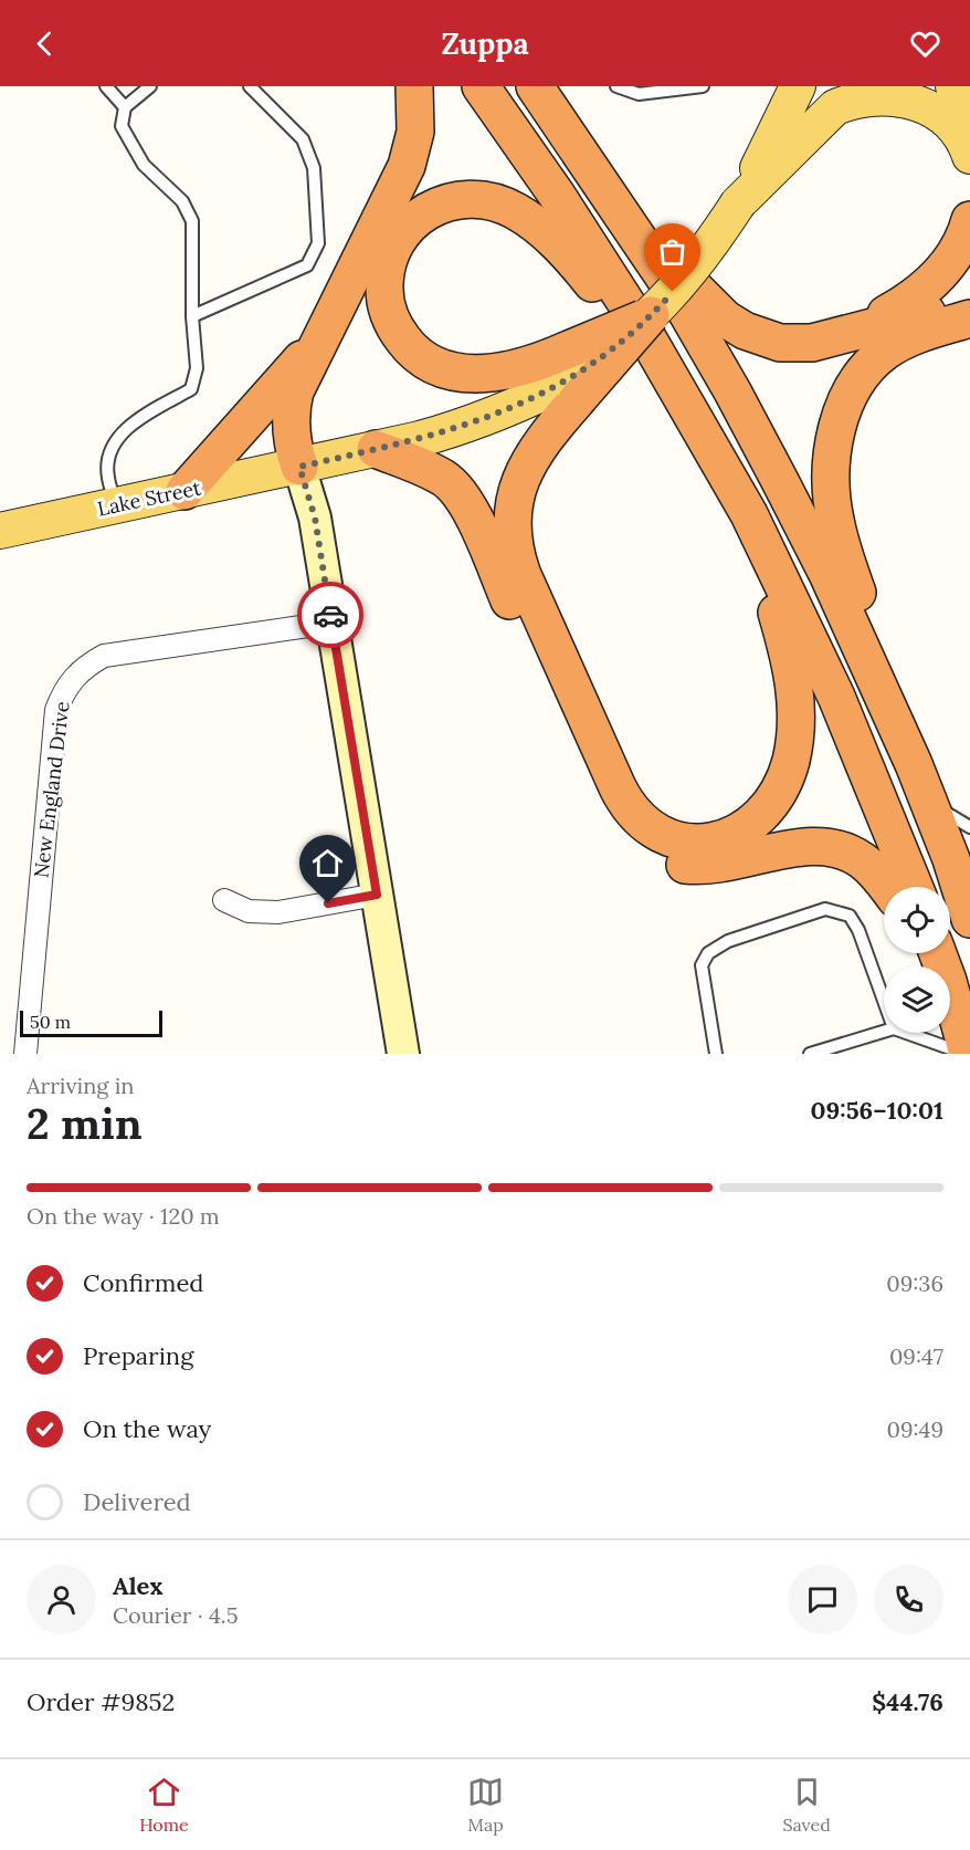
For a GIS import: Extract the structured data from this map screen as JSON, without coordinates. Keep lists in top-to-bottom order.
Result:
{
  "streets": {
    "main road": ["Lake Street"],
    "street": ["New England Drive"]
  },
  "scale_bar": "50 m",
  "page": {
    "header": "Zuppa",
    "scale": "50 m",
    "heading": ["2 min", "Arriving in", "09:56–10:01"],
    "panel": [
      "Alex",
      "Courier · 4.5",
      "Order #9852",
      "$44.76"
    ],
    "bar": "On the way · 120 m",
    "list": [
      ["Confirmed", "09:36"],
      ["Preparing", "09:47"],
      ["On the way", "09:49"],
      "Delivered"
    ],
    "tabs": ["Home", "Map", "Saved"]
  }
}
